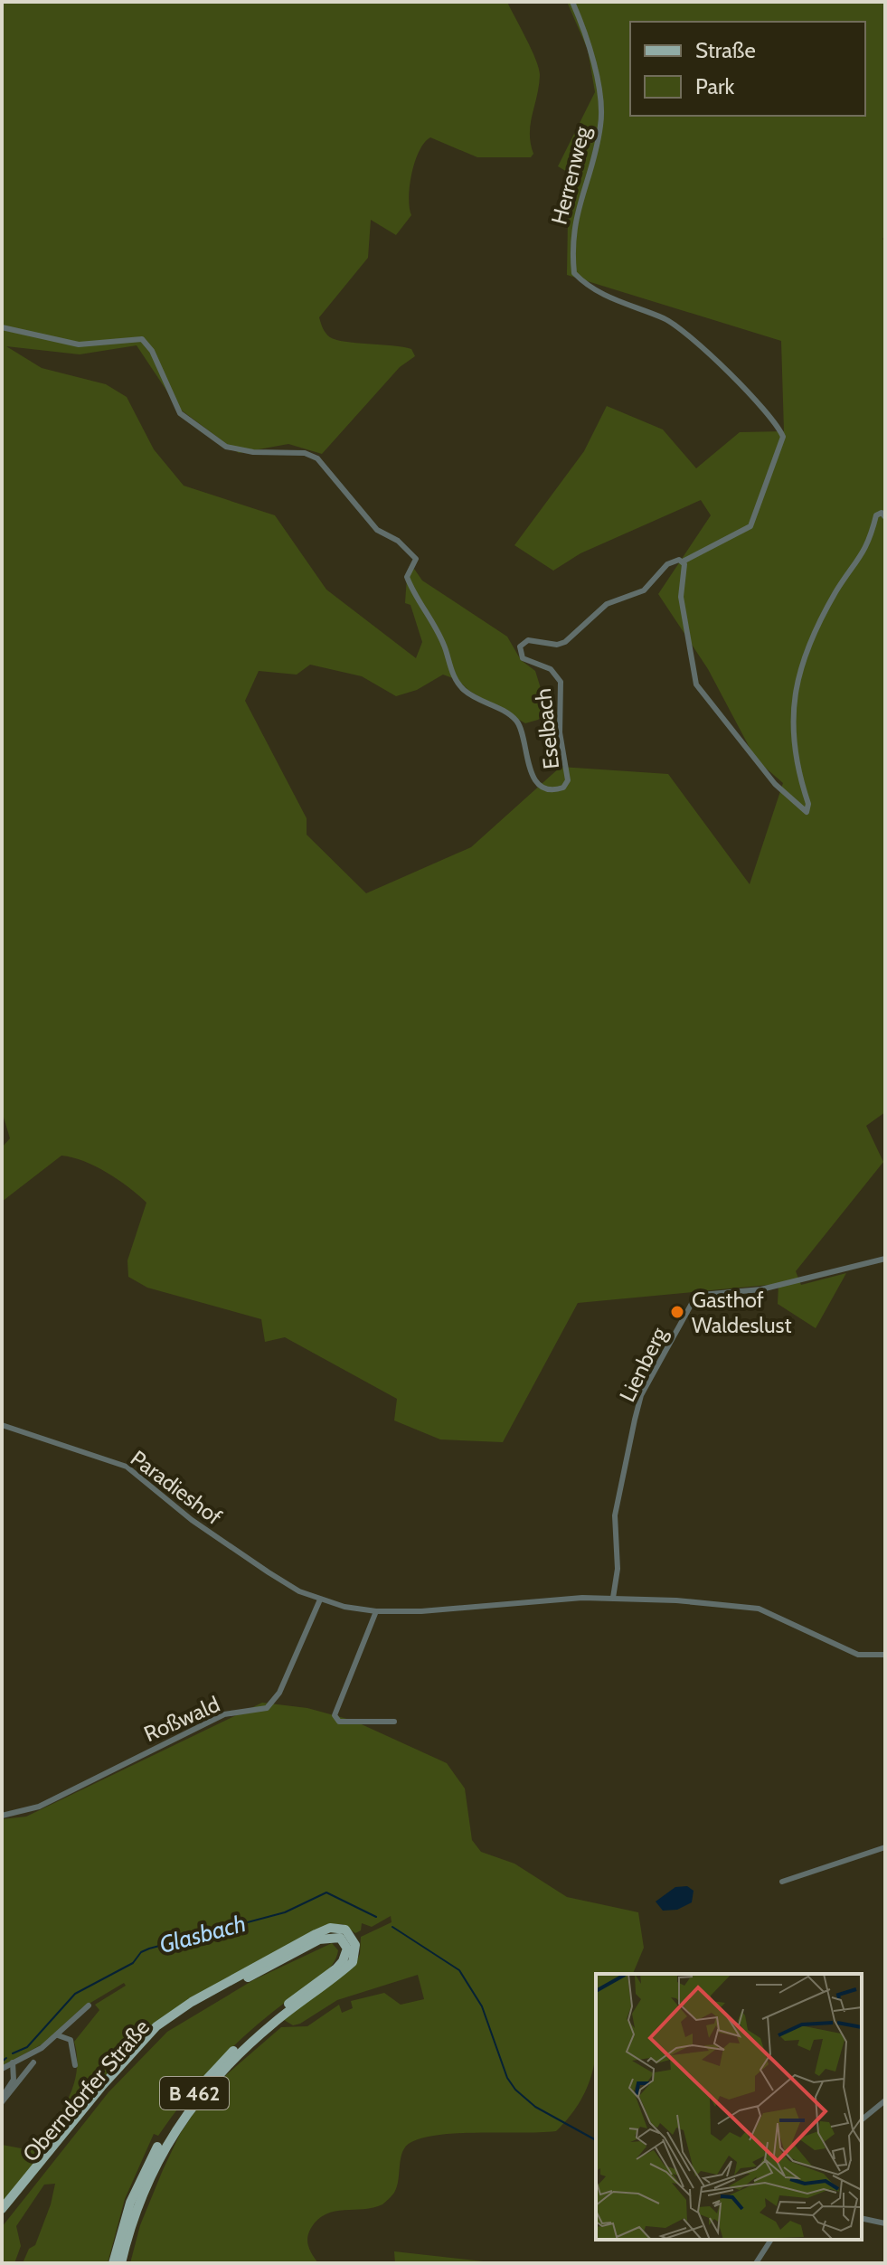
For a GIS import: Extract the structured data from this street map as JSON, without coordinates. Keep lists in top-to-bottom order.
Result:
{
  "streets": {
    "main road": ["Oberndorfer Straße", "B 462"],
    "street": [
      "Herrenweg",
      "Eselbach",
      "Lienberg",
      "Paradieshof",
      "Roßwald"
    ]
  },
  "crossings": [
    ["Herrenweg", "Eselbach"],
    ["Paradieshof", "Roßwald"]
  ],
  "water": ["Glasbach"],
  "places": ["Gasthof Waldeslust"],
  "legend": ["Straße", "Park"]
}
